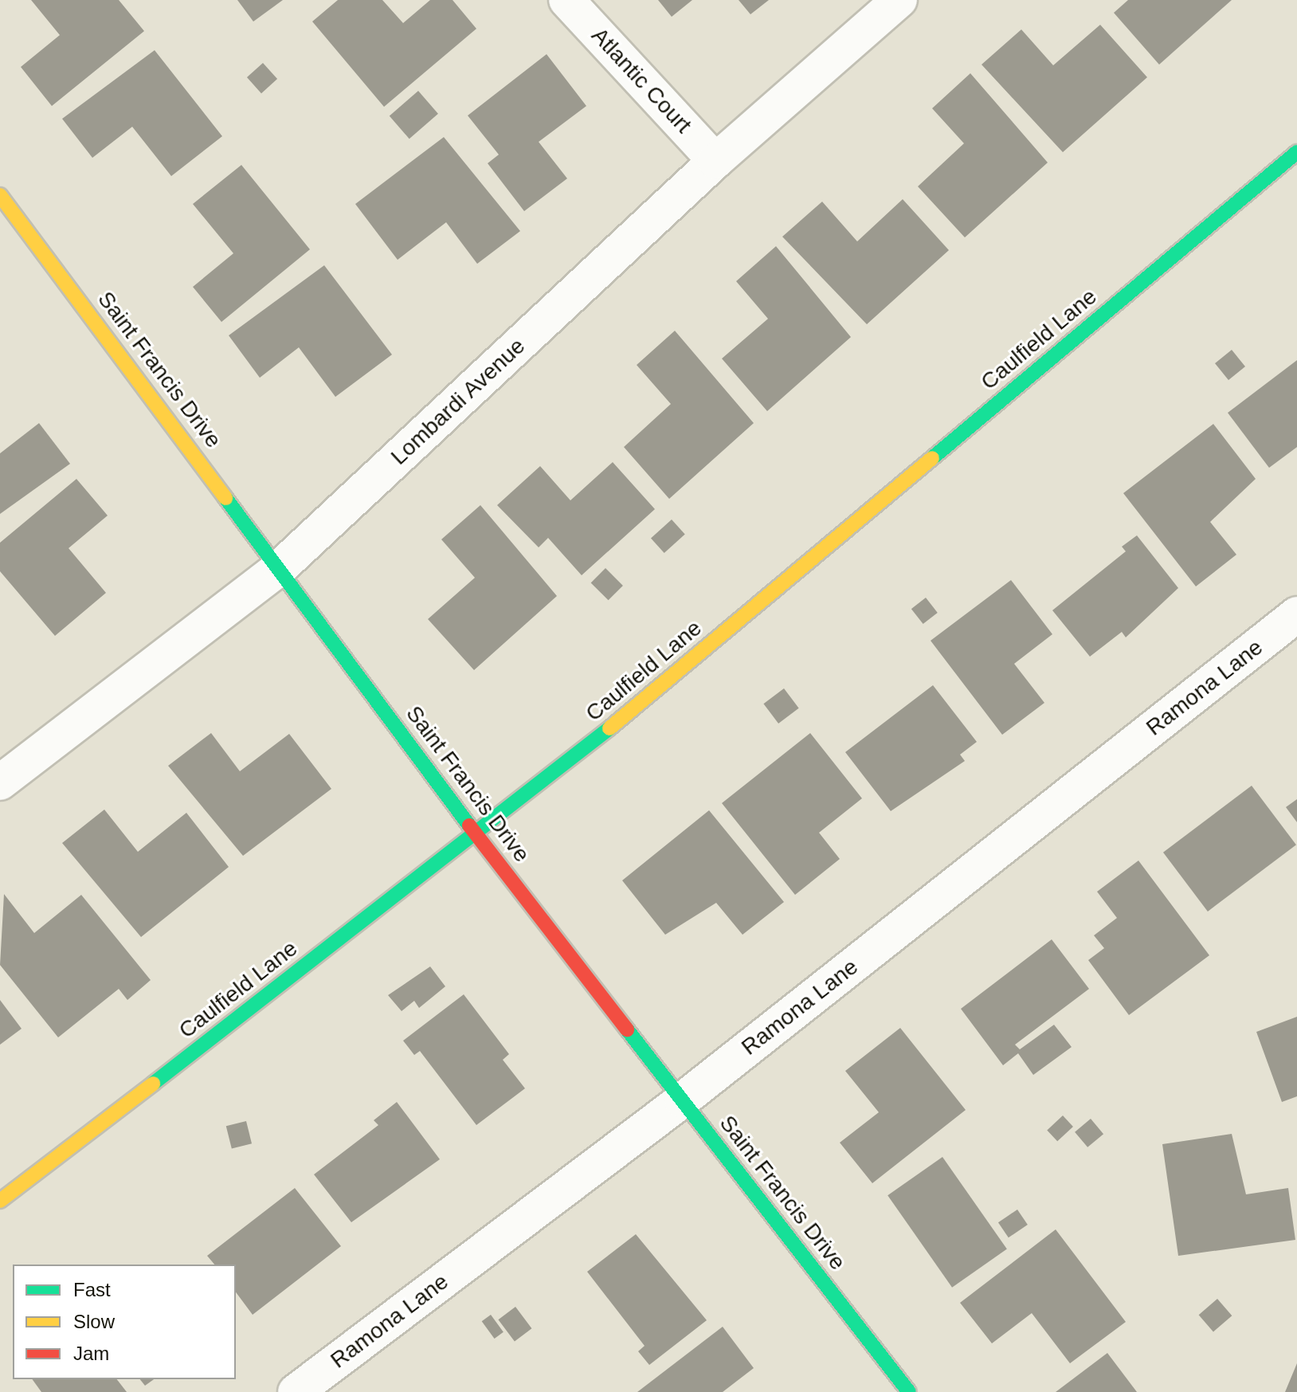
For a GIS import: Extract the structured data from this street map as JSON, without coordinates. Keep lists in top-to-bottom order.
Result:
{
  "streets": {
    "main road": ["Caulfield Lane", "Saint Francis Drive"],
    "street": ["Atlantic Court", "Lombardi Avenue", "Ramona Lane"]
  },
  "crossings": [
    ["Atlantic Court", "Lombardi Avenue"],
    ["Caulfield Lane", "Saint Francis Drive"],
    ["Saint Francis Drive", "Lombardi Avenue"],
    ["Saint Francis Drive", "Ramona Lane"]
  ],
  "legend": ["Fast", "Slow", "Jam"]
}
